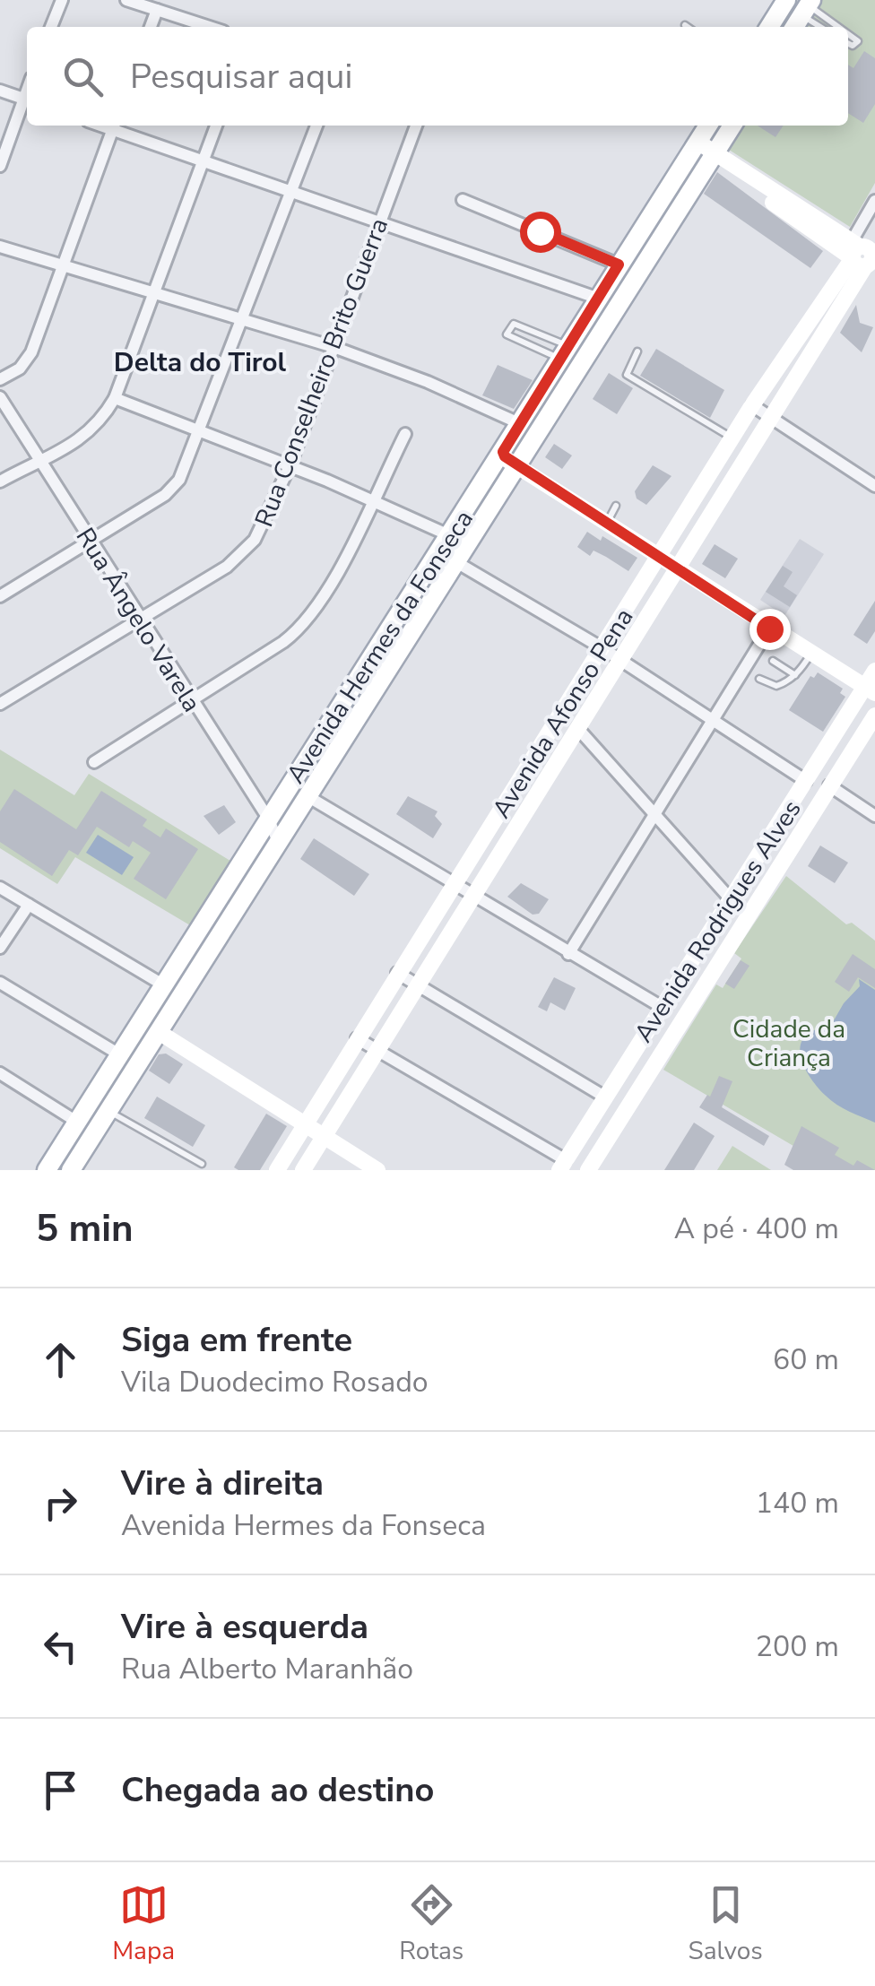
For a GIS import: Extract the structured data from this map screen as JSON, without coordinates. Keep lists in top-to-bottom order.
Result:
{
  "streets": {
    "main road": ["Avenida Hermes da Fonseca", "Avenida Afonso Pena", "Avenida Rodrigues Alves"],
    "street": ["Rua Conselheiro Brito Guerra", "Rua Ângelo Varela"]
  },
  "crossings": [
    ["Rua Conselheiro Brito Guerra", "Rua Ângelo Varela"],
    ["Rua Ângelo Varela", "Avenida Hermes da Fonseca"]
  ],
  "districts": ["Delta do Tirol"],
  "parks": ["Cidade da Criança"],
  "page": {
    "search": "Pesquisar aqui",
    "heading": ["5 min", "A pé · 400 m"],
    "list": [
      ["Siga em frente", "Vila Duodecimo Rosado", "60 m"],
      ["Vire à direita", "Avenida Hermes da Fonseca", "140 m"],
      ["Vire à esquerda", "Rua Alberto Maranhão", "200 m"],
      "Chegada ao destino"
    ],
    "nav": ["Mapa", "Rotas", "Salvos"]
  }
}
